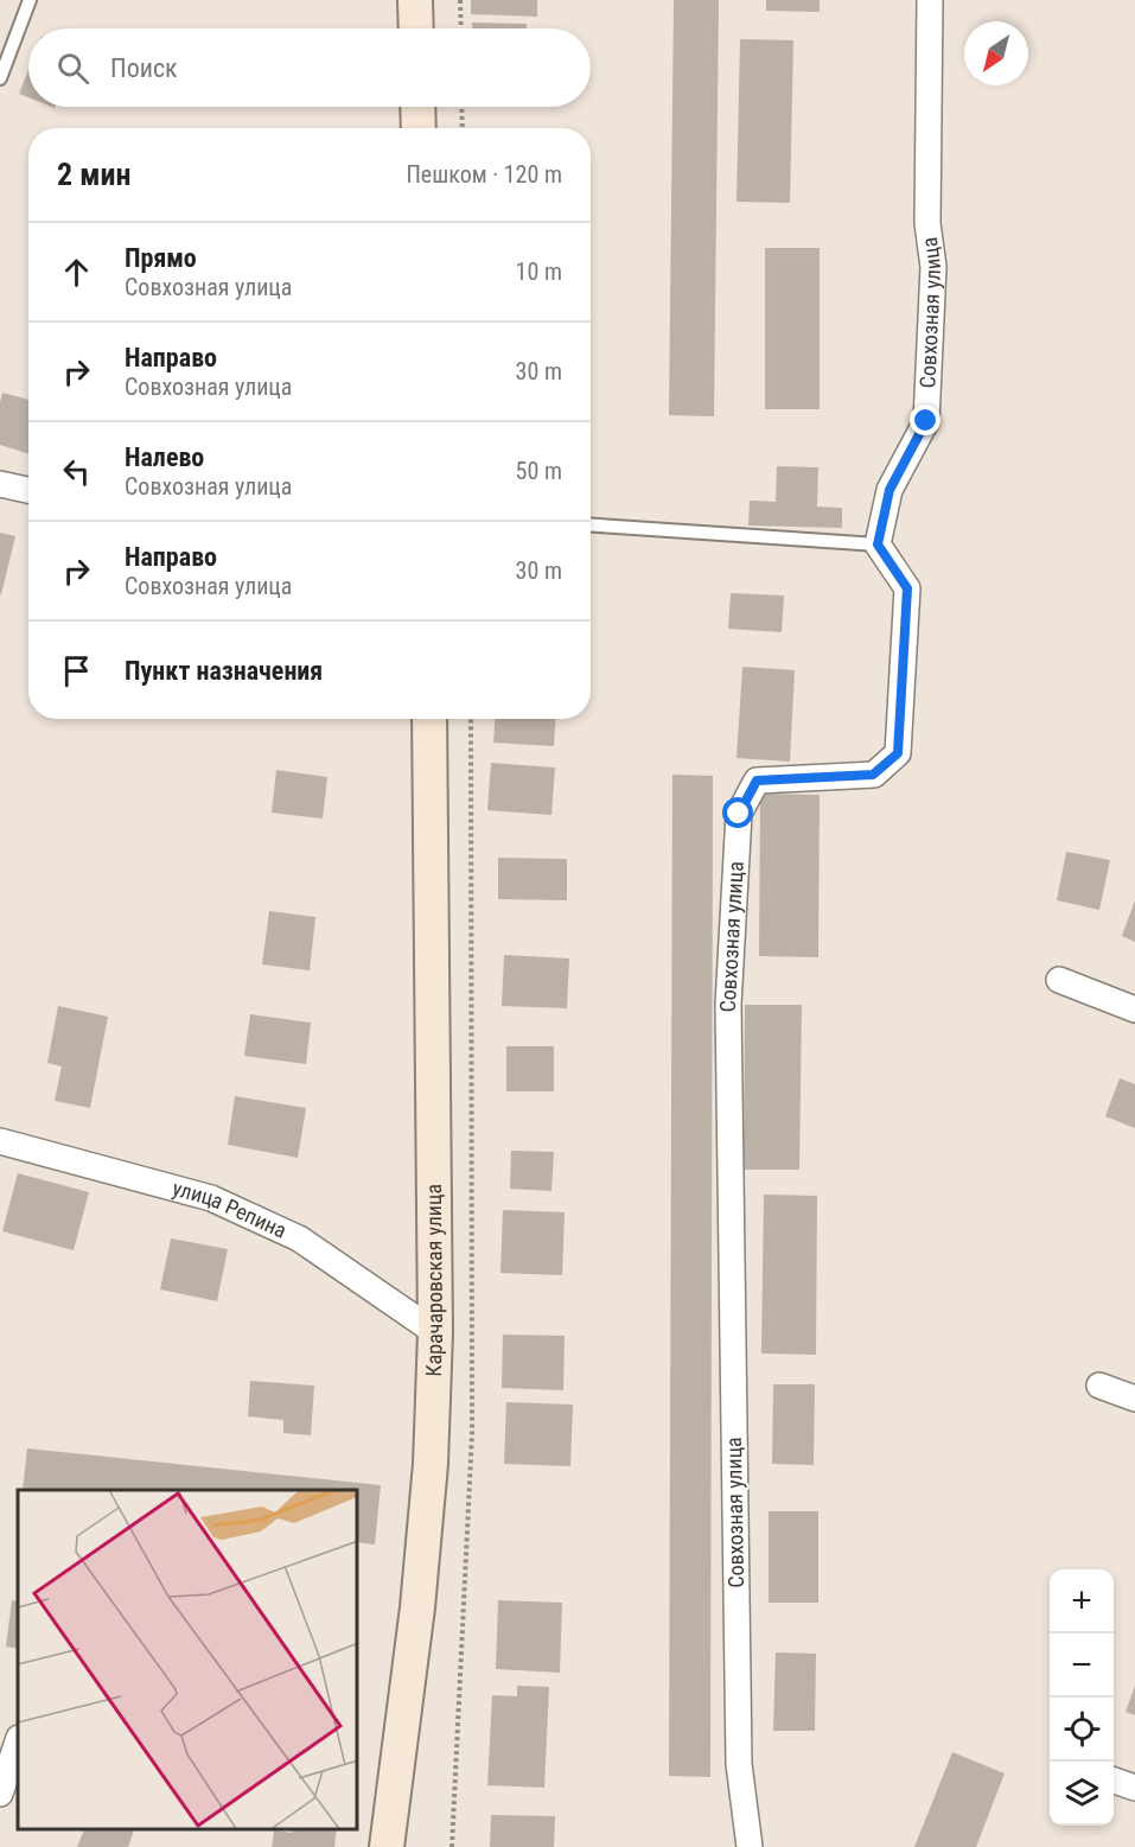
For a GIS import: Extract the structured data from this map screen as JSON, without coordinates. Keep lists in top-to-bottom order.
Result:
{
  "streets": {
    "street": ["Совхозная улица", "улица Репина", "Карачаровская улица"]
  },
  "crossings": [
    ["улица Репина", "Карачаровская улица"]
  ],
  "north": "bottom left",
  "page": {
    "search": "Поиск",
    "heading": ["2 мин", "Пешком · 120 m"],
    "list": [
      ["Прямо", "Совхозная улица", "10 m"],
      ["Направо", "Совхозная улица", "30 m"],
      ["Налево", "Совхозная улица", "50 m"],
      ["Направо", "Совхозная улица", "30 m"],
      "Пункт назначения"
    ],
    "map_buttons": ["+", "−"]
  }
}
